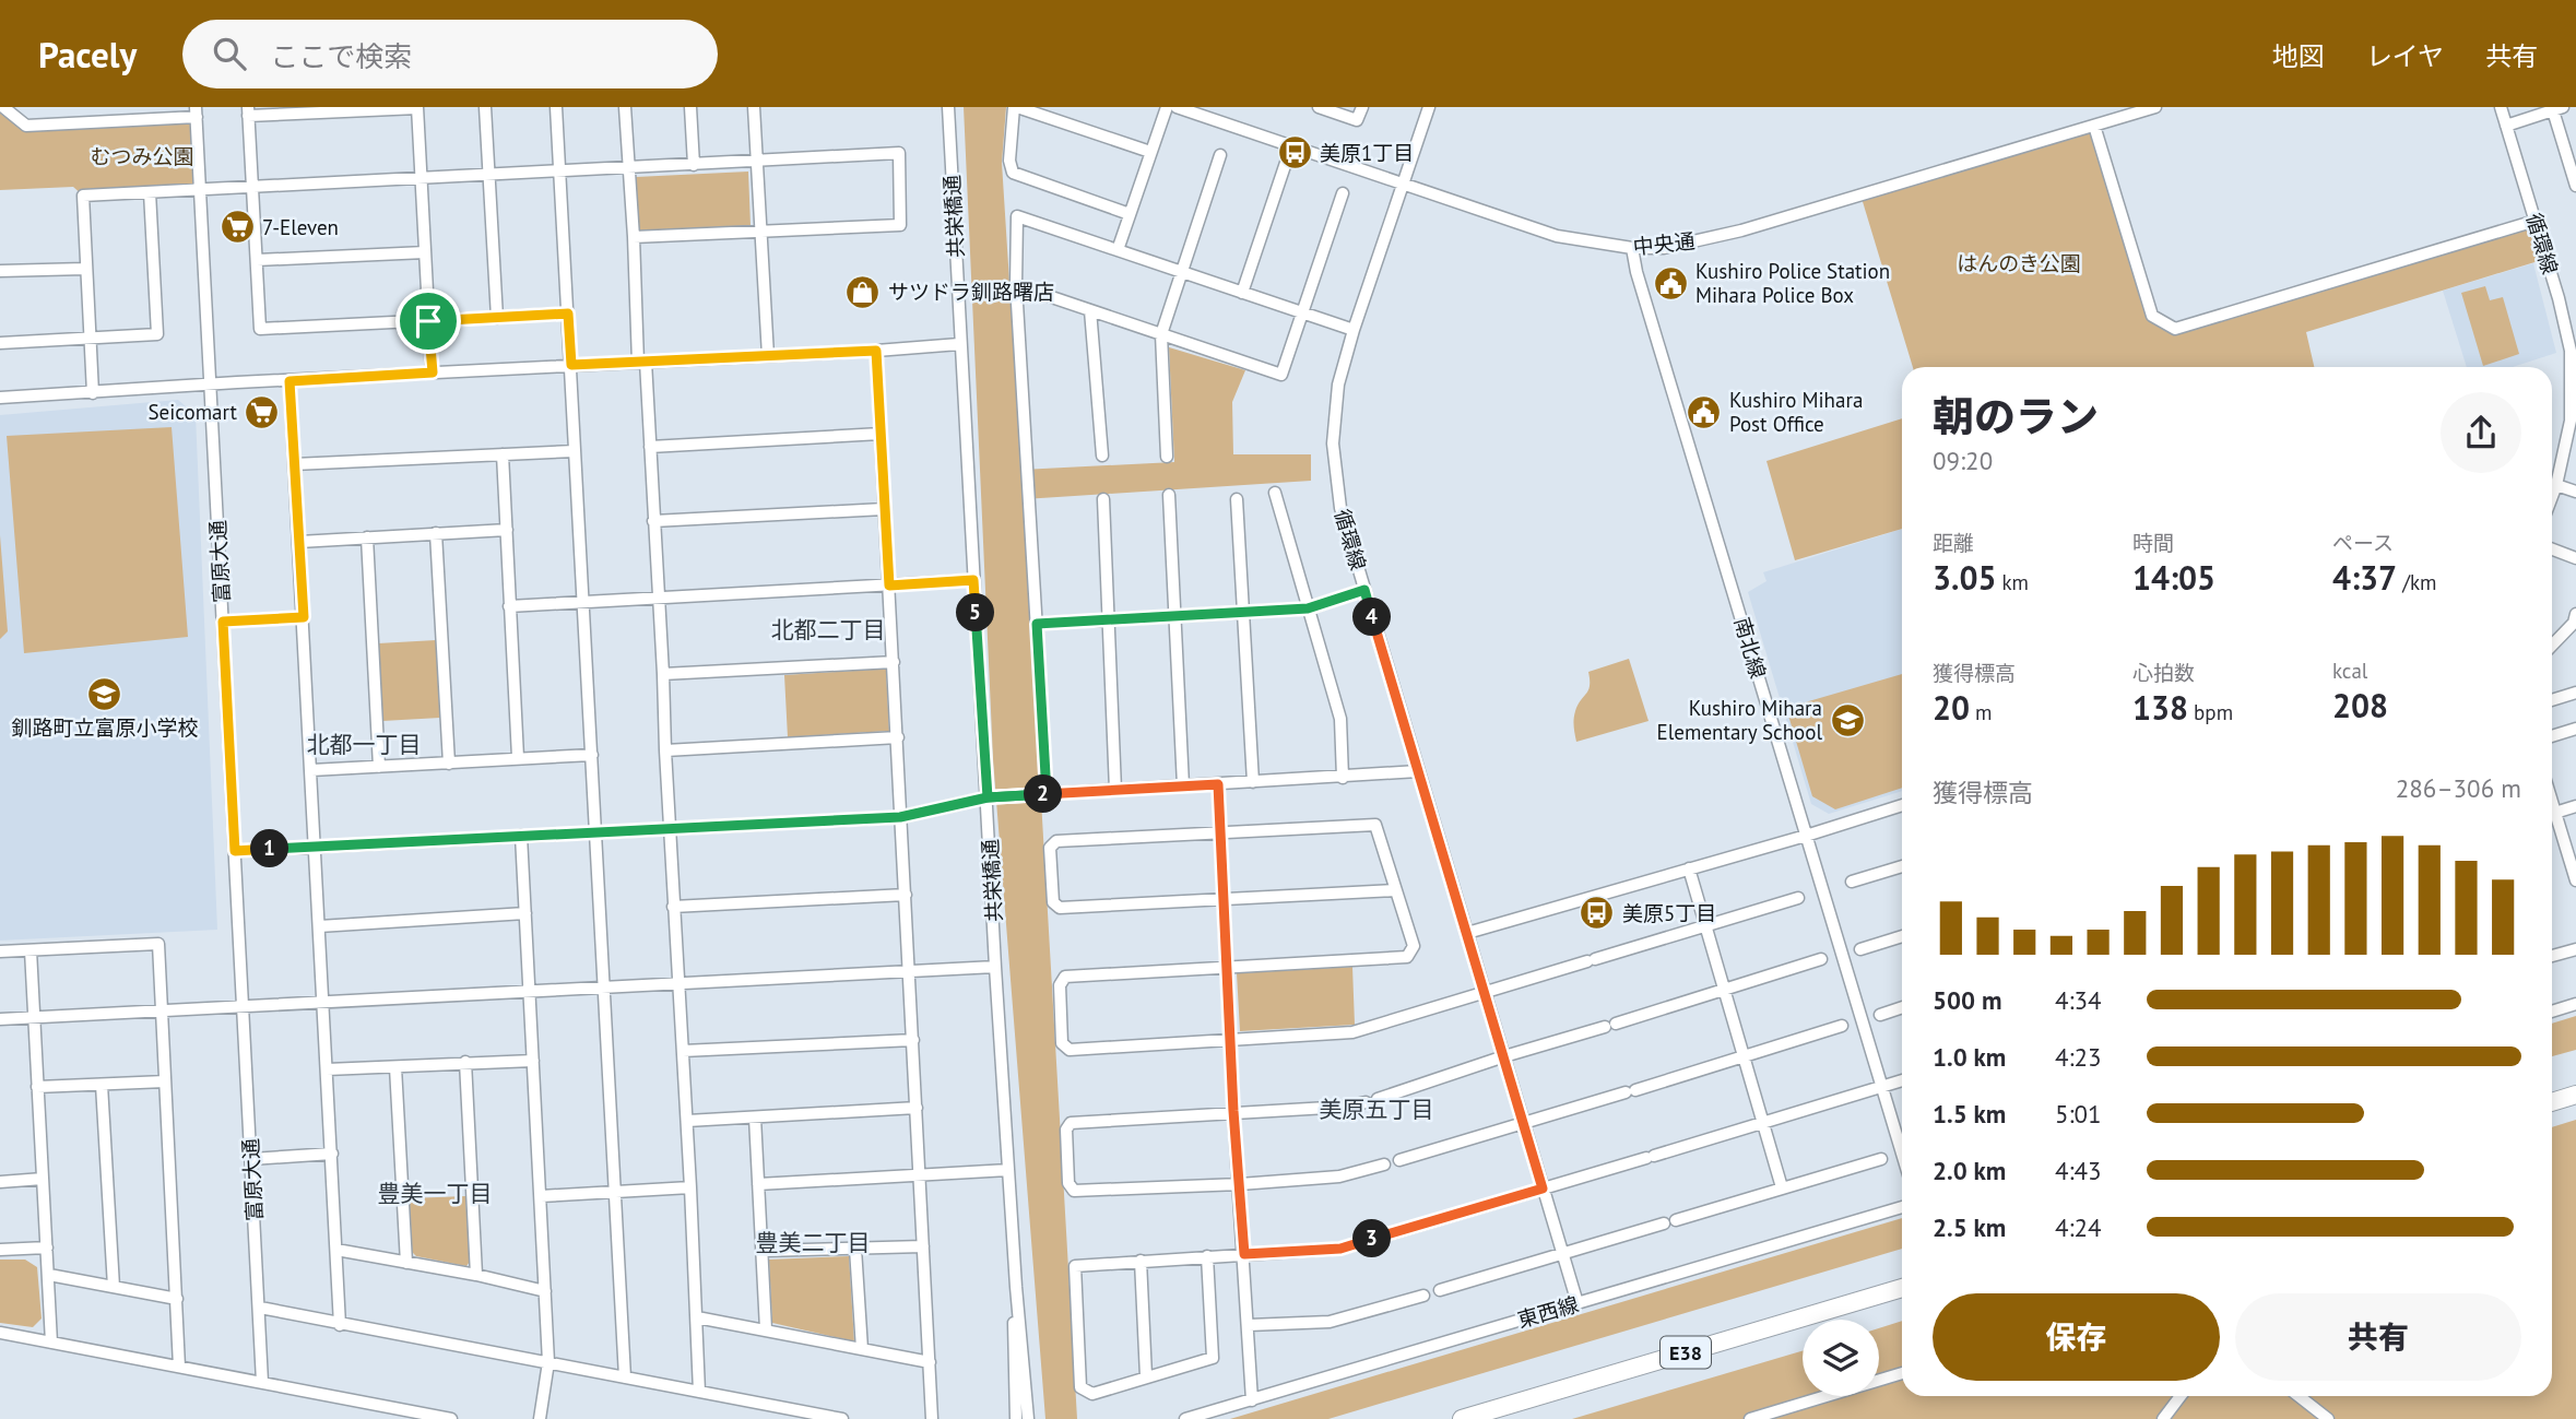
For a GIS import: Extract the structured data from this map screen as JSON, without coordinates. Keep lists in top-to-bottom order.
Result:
{
  "streets": {
    "highway": ["E38"],
    "street": [
      "共栄橋通",
      "中央通",
      "循環線",
      "富原大通",
      "南北線",
      "東西線"
    ]
  },
  "crossings": [
    ["中央通", "循環線"],
    ["中央通", "南北線"],
    ["循環線", "東西線"]
  ],
  "districts": [
    "北都二丁目",
    "北都一丁目",
    "美原五丁目",
    "豊美一丁目",
    "豊美二丁目"
  ],
  "parks": ["むつみ公園", "はんのき公園"],
  "places": {
    "bus stop": ["美原1丁目", "美原5丁目"],
    "supermarket": ["7-Eleven", "Seicomart"],
    "public building": ["Kushiro Police Station Mihara Police Box", "Kushiro Mihara Post Office"],
    "shop": ["サツドラ釧路曙店"],
    "school or university": ["釧路町立富原小学校", "Kushiro Mihara Elementary School"]
  },
  "page": {
    "header": "Pacely",
    "search": "ここで検索",
    "nav": ["地図", "レイヤ", "共有"],
    "heading": ["朝のラン", "09:20"],
    "stats": [
      ["距離", "3.05 km"],
      ["時間", "14:05"],
      ["ペース", "4:37 /km"],
      ["獲得標高", "20 m"],
      ["心拍数", "138 bpm"],
      ["kcal", "208"]
    ],
    "pins": [
      "5",
      "4",
      "2",
      "1",
      "3"
    ],
    "chart": ["獲得標高", "286–306 m"],
    "list": [
      {
        "name": "500 m",
        "note": "4:34"
      },
      {
        "name": "1.0 km",
        "note": "4:23"
      },
      {
        "name": "1.5 km",
        "note": "5:01"
      },
      {
        "name": "2.0 km",
        "note": "4:43"
      },
      {
        "name": "2.5 km",
        "note": "4:24"
      }
    ],
    "buttons": ["保存", "共有"]
  }
}
